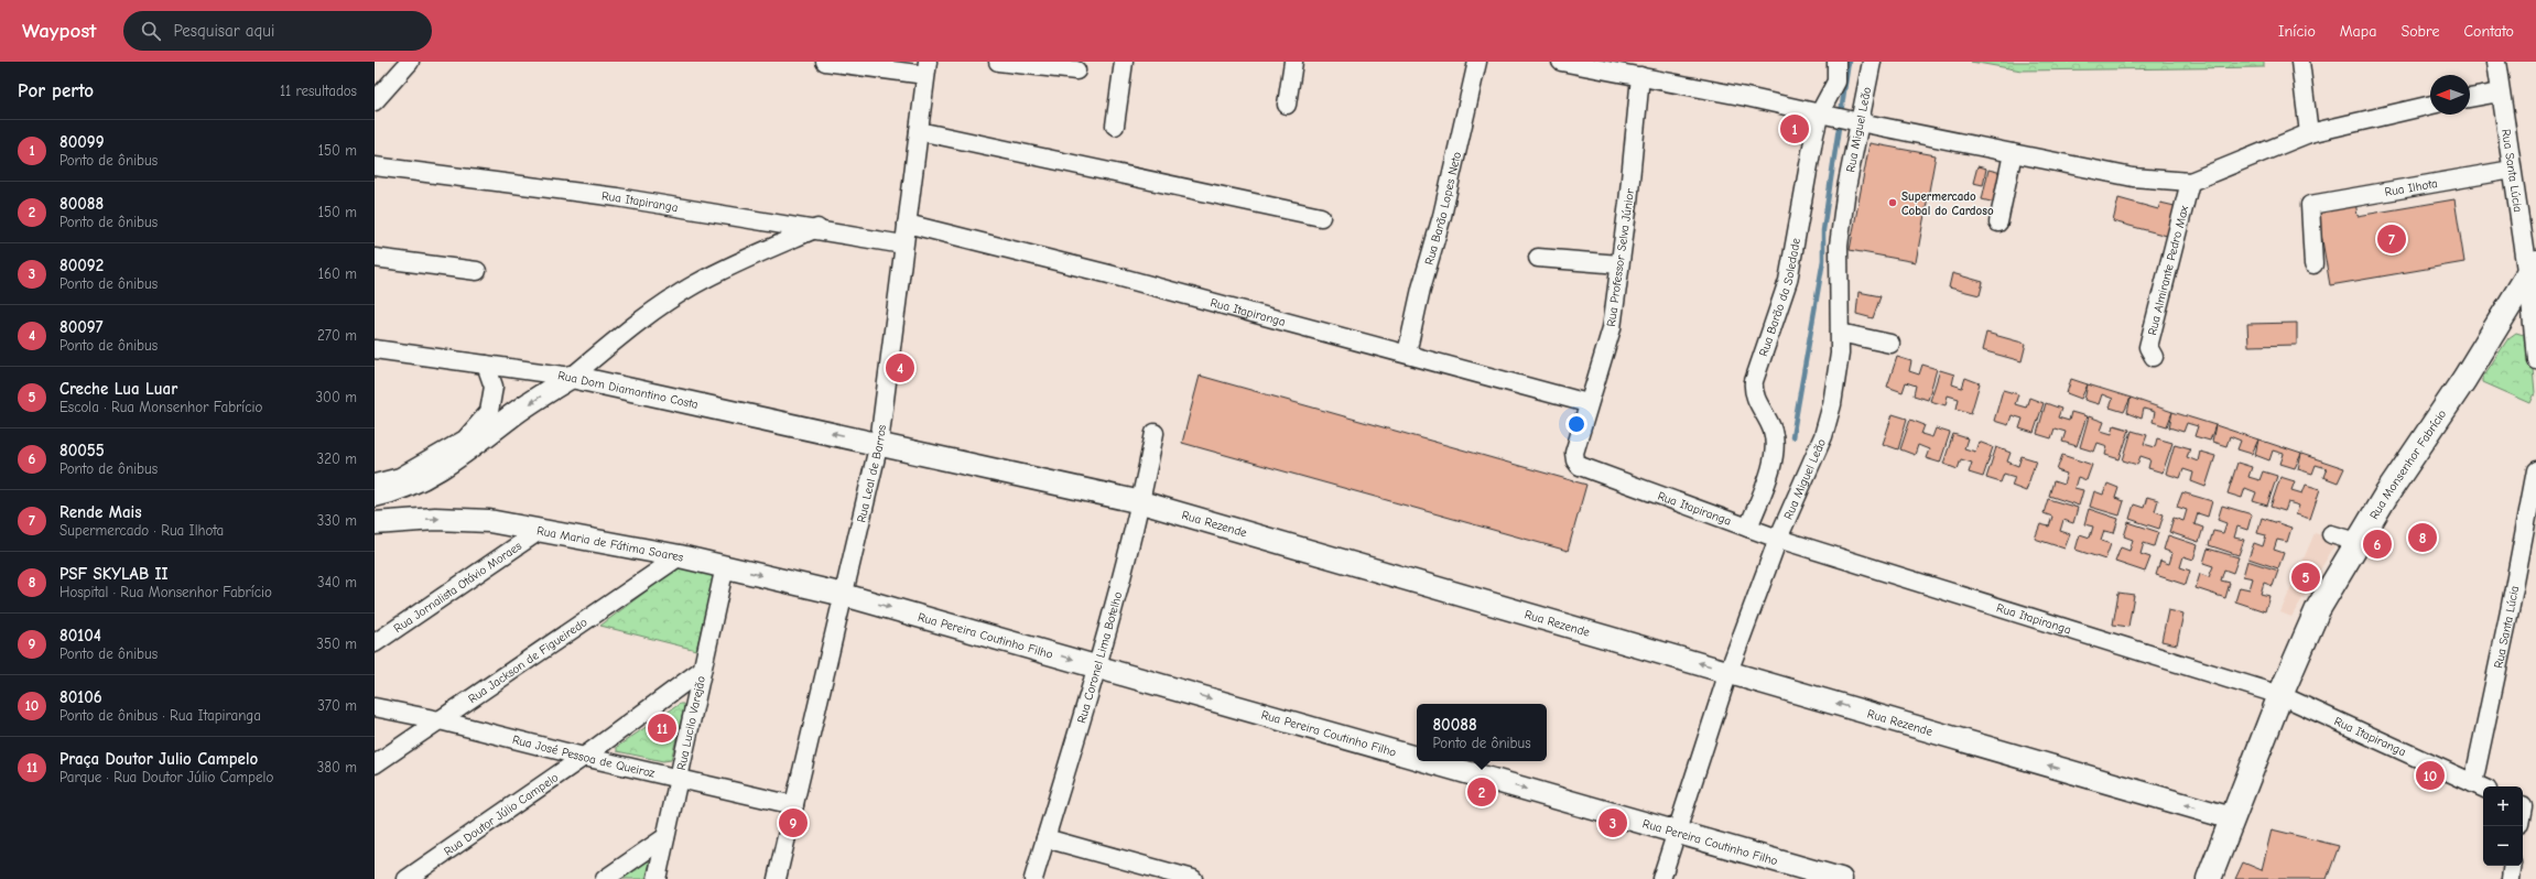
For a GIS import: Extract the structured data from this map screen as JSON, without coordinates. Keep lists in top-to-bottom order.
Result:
{
  "streets": {
    "main road": ["Rua Monsenhor Fabrício"],
    "street": [
      "Rua Miguel Leão",
      "Rua Santa Lúcia",
      "Rua Ilhota",
      "Rua Itapiranga",
      "Rua Barão Lopes Neto",
      "Rua Professor Selva Júnior",
      "Rua Almirante Pedro Max",
      "Rua Barão da Soledade",
      "Rua Dom Diamantino Costa",
      "Rua Leal de Barros",
      "Rua Rezende",
      "Rua Maria de Fátima Soares",
      "Rua Jornalista Otávio Moraes",
      "Rua Pereira Coutinho Filho",
      "Rua Coronel Lima Botelho",
      "Rua Jackson de Figueiredo",
      "Rua Lucilo Varejão",
      "Rua José Pessoa de Queiroz",
      "Rua Doutor Júlio Campelo"
    ]
  },
  "crossings": [
    ["Rua Miguel Leão", "Rua Itapiranga"],
    ["Rua Miguel Leão", "Rua Rezende"],
    ["Rua Miguel Leão", "Rua Pereira Coutinho Filho"],
    ["Rua Santa Lúcia", "Rua Ilhota"],
    ["Rua Santa Lúcia", "Rua Itapiranga"],
    ["Rua Santa Lúcia", "Rua Monsenhor Fabrício"],
    ["Rua Itapiranga", "Rua Barão Lopes Neto"],
    ["Rua Itapiranga", "Rua Professor Selva Júnior"],
    ["Rua Itapiranga", "Rua Barão da Soledade"],
    ["Rua Itapiranga", "Rua Monsenhor Fabrício"],
    ["Rua Itapiranga", "Rua Leal de Barros"],
    ["Rua Dom Diamantino Costa", "Rua Leal de Barros"],
    ["Rua Dom Diamantino Costa", "Rua Rezende"],
    ["Rua Monsenhor Fabrício", "Rua Rezende"],
    ["Rua Leal de Barros", "Rua Rezende"],
    ["Rua Leal de Barros", "Rua Maria de Fátima Soares"],
    ["Rua Leal de Barros", "Rua Pereira Coutinho Filho"],
    ["Rua Leal de Barros", "Rua José Pessoa de Queiroz"],
    ["Rua Rezende", "Rua Coronel Lima Botelho"],
    ["Rua Maria de Fátima Soares", "Rua Jornalista Otávio Moraes"],
    ["Rua Maria de Fátima Soares", "Rua Pereira Coutinho Filho"],
    ["Rua Maria de Fátima Soares", "Rua Jackson de Figueiredo"],
    ["Rua Maria de Fátima Soares", "Rua Lucilo Varejão"],
    ["Rua Pereira Coutinho Filho", "Rua Coronel Lima Botelho"],
    ["Rua Jackson de Figueiredo", "Rua José Pessoa de Queiroz"],
    ["Rua Lucilo Varejão", "Rua José Pessoa de Queiroz"],
    ["Rua Lucilo Varejão", "Rua Doutor Júlio Campelo"],
    ["Rua José Pessoa de Queiroz", "Rua Doutor Júlio Campelo"]
  ],
  "one_way": [
    "Rua Dom Diamantino Costa",
    "Rua Rezende",
    "Rua Maria de Fátima Soares",
    "Rua Pereira Coutinho Filho"
  ],
  "places": ["Supermercado Cobal do Cardoso"],
  "north": "left",
  "page": {
    "header": "Waypost",
    "search": "Pesquisar aqui",
    "nav": [
      "Início",
      "Mapa",
      "Sobre",
      "Contato"
    ],
    "heading": ["Por perto", "11 resultados"],
    "pins": [
      "1",
      "7",
      "4",
      "8",
      "6",
      "5",
      "11",
      "10",
      "2",
      "3",
      "9"
    ],
    "list": [
      {
        "mark": "1",
        "name": "80099",
        "note": "Ponto de ônibus",
        "value": "150 m"
      },
      {
        "mark": "2",
        "name": "80088",
        "note": "Ponto de ônibus",
        "value": "150 m"
      },
      {
        "mark": "3",
        "name": "80092",
        "note": "Ponto de ônibus",
        "value": "160 m"
      },
      {
        "mark": "4",
        "name": "80097",
        "note": "Ponto de ônibus",
        "value": "270 m"
      },
      {
        "mark": "5",
        "name": "Creche Lua Luar",
        "note": "Escola · Rua Monsenhor Fabrício",
        "value": "300 m"
      },
      {
        "mark": "6",
        "name": "80055",
        "note": "Ponto de ônibus",
        "value": "320 m"
      },
      {
        "mark": "7",
        "name": "Rende Mais",
        "note": "Supermercado · Rua Ilhota",
        "value": "330 m"
      },
      {
        "mark": "8",
        "name": "PSF SKYLAB II",
        "note": "Hospital · Rua Monsenhor Fabrício",
        "value": "340 m"
      },
      {
        "mark": "9",
        "name": "80104",
        "note": "Ponto de ônibus",
        "value": "350 m"
      },
      {
        "mark": "10",
        "name": "80106",
        "note": "Ponto de ônibus · Rua Itapiranga",
        "value": "370 m"
      },
      {
        "mark": "11",
        "name": "Praça Doutor Julio Campelo",
        "note": "Parque · Rua Doutor Júlio Campelo",
        "value": "380 m"
      }
    ],
    "popup": ["80088", "Ponto de ônibus"],
    "map_buttons": ["+", "−"]
  }
}
